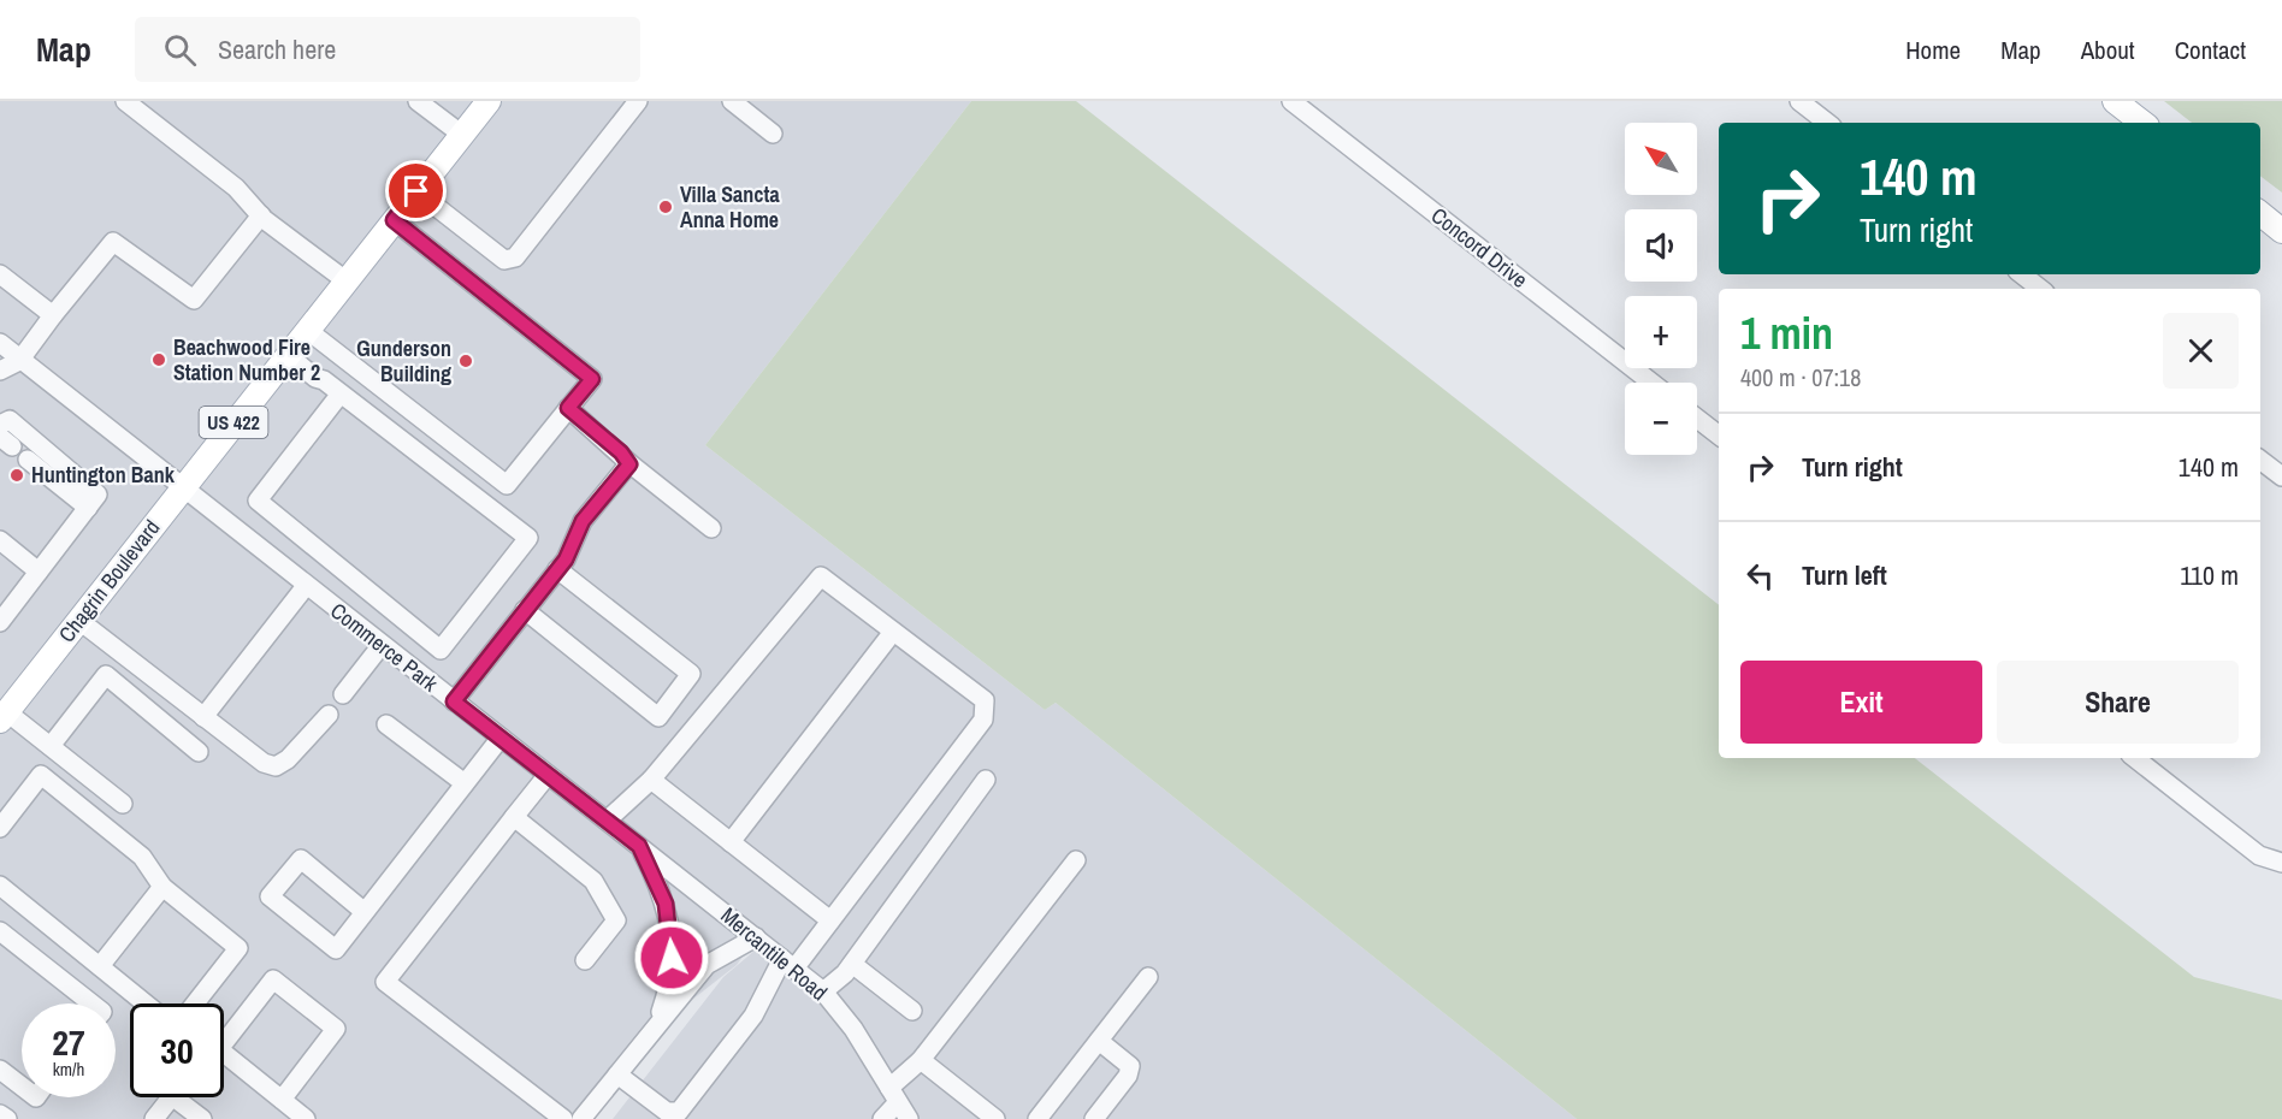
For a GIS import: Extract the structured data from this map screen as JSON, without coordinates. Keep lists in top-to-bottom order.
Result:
{
  "streets": {
    "main road": ["US 422", "Chagrin Boulevard"],
    "street": ["Concord Drive", "Commerce Park", "Mercantile Road"]
  },
  "crossings": [
    ["Chagrin Boulevard", "Commerce Park"],
    ["Commerce Park", "Mercantile Road"]
  ],
  "places": [
    "Villa Sancta Anna Home",
    "Beachwood Fire Station Number 2",
    "Gunderson Building",
    "Huntington Bank"
  ],
  "north": "top left",
  "page": {
    "header": "Map",
    "search": "Search here",
    "nav": [
      "Home",
      "Map",
      "About",
      "Contact"
    ],
    "map_buttons": ["+", "−"],
    "turn": ["140 m", "Turn right"],
    "heading": ["1 min", "400 m · 07:18"],
    "list": [
      {
        "name": "Turn right",
        "value": "140 m"
      },
      {
        "name": "Turn left",
        "value": "110 m"
      }
    ],
    "buttons": ["Exit", "Share"],
    "speed": "27 km/h",
    "limit": "30"
  }
}
